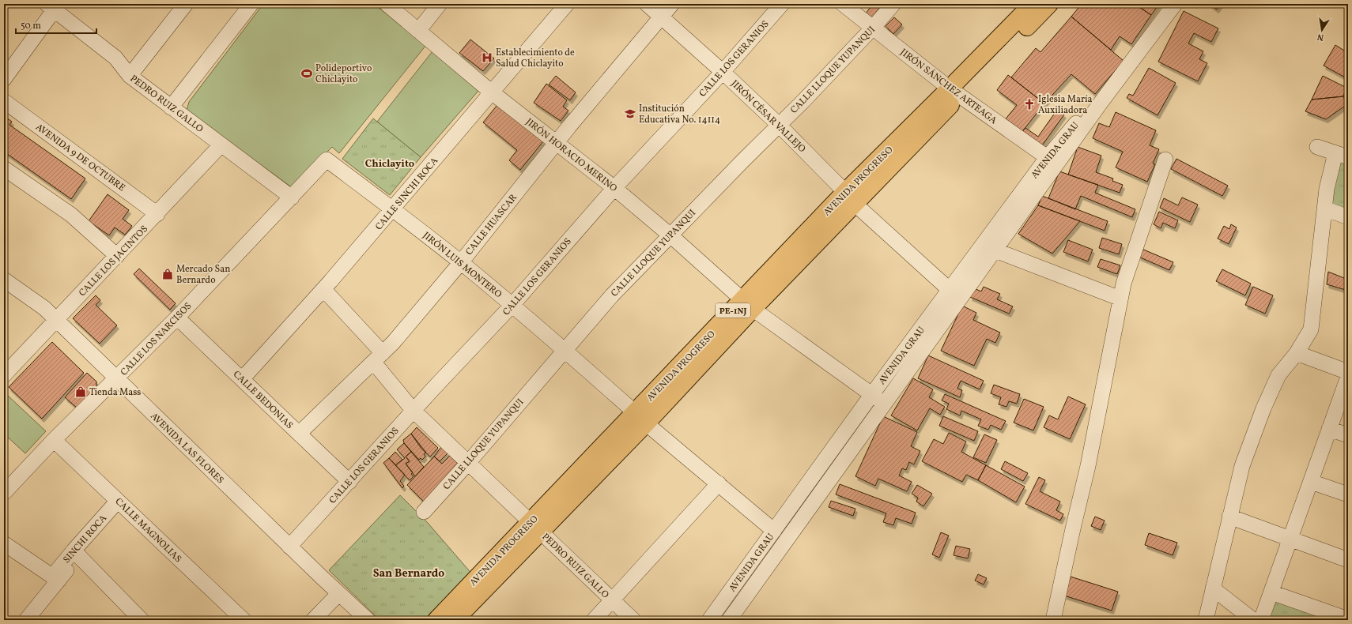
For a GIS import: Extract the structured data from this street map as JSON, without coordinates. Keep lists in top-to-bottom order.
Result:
{
  "streets": {
    "main road": ["AVENIDA PROGRESO", "PE-1NJ"],
    "street": [
      "CALLE LOS GERANIOS",
      "CALLE LLOQUE YUPANQUI",
      "JIRÓN SÁNCHEZ ARTEAGA",
      "PEDRO RUIZ GALLO",
      "JIRÓN CÉSAR VALLEJO",
      "AVENIDA GRAU",
      "JIRÓN HORACIO MERINO",
      "AVENIDA 9 DE OCTUBRE",
      "CALLE SINCHI ROCA",
      "CALLE HUASCAR",
      "CALLE LOS JACINTOS",
      "JIRÓN LUIS MONTERO",
      "CALLE LOS NARCISOS",
      "CALLE BEDONIAS",
      "AVENIDA LAS FLORES",
      "CALLE MAGNOLIAS",
      "SINCHI ROCA"
    ]
  },
  "crossings": [
    ["CALLE LOS GERANIOS", "PEDRO RUIZ GALLO"],
    ["CALLE LOS GERANIOS", "JIRÓN CÉSAR VALLEJO"],
    ["CALLE LOS GERANIOS", "JIRÓN HORACIO MERINO"],
    ["CALLE LOS GERANIOS", "JIRÓN LUIS MONTERO"],
    ["CALLE LOS GERANIOS", "CALLE BEDONIAS"],
    ["CALLE LOS GERANIOS", "AVENIDA LAS FLORES"],
    ["CALLE LLOQUE YUPANQUI", "JIRÓN SÁNCHEZ ARTEAGA"],
    ["CALLE LLOQUE YUPANQUI", "PEDRO RUIZ GALLO"],
    ["CALLE LLOQUE YUPANQUI", "JIRÓN CÉSAR VALLEJO"],
    ["CALLE LLOQUE YUPANQUI", "JIRÓN HORACIO MERINO"],
    ["CALLE LLOQUE YUPANQUI", "JIRÓN LUIS MONTERO"],
    ["JIRÓN SÁNCHEZ ARTEAGA", "AVENIDA GRAU"],
    ["JIRÓN SÁNCHEZ ARTEAGA", "AVENIDA PROGRESO"],
    ["PEDRO RUIZ GALLO", "AVENIDA PROGRESO"],
    ["PEDRO RUIZ GALLO", "CALLE SINCHI ROCA"],
    ["PEDRO RUIZ GALLO", "CALLE HUASCAR"],
    ["PEDRO RUIZ GALLO", "CALLE LOS JACINTOS"],
    ["PEDRO RUIZ GALLO", "CALLE LOS NARCISOS"],
    ["JIRÓN CÉSAR VALLEJO", "AVENIDA GRAU"],
    ["JIRÓN CÉSAR VALLEJO", "AVENIDA PROGRESO"],
    ["JIRÓN CÉSAR VALLEJO", "CALLE HUASCAR"],
    ["AVENIDA GRAU", "JIRÓN HORACIO MERINO"],
    ["AVENIDA GRAU", "JIRÓN LUIS MONTERO"],
    ["JIRÓN HORACIO MERINO", "AVENIDA PROGRESO"],
    ["JIRÓN HORACIO MERINO", "CALLE SINCHI ROCA"],
    ["JIRÓN HORACIO MERINO", "CALLE HUASCAR"],
    ["AVENIDA 9 DE OCTUBRE", "CALLE LOS JACINTOS"],
    ["AVENIDA PROGRESO", "JIRÓN LUIS MONTERO"],
    ["CALLE SINCHI ROCA", "JIRÓN LUIS MONTERO"],
    ["CALLE SINCHI ROCA", "CALLE BEDONIAS"],
    ["CALLE HUASCAR", "JIRÓN LUIS MONTERO"],
    ["CALLE HUASCAR", "CALLE BEDONIAS"],
    ["CALLE LOS JACINTOS", "AVENIDA LAS FLORES"],
    ["JIRÓN LUIS MONTERO", "CALLE LOS NARCISOS"],
    ["CALLE LOS NARCISOS", "CALLE BEDONIAS"],
    ["CALLE LOS NARCISOS", "AVENIDA LAS FLORES"],
    ["CALLE LOS NARCISOS", "CALLE MAGNOLIAS"],
    ["CALLE MAGNOLIAS", "SINCHI ROCA"]
  ],
  "districts": ["Chiclayito", "San Bernardo"],
  "places": {
    "hospital": ["Establecimiento de Salud Chiclayito"],
    "sports": ["Polideportivo Chiclayito"],
    "church": ["Iglesia María Auxiliadora"],
    "school or university": ["Institución Educativa No. 14114"],
    "shop": ["Mercado San Bernardo", "Tienda Mass"]
  },
  "scale_bar": "50 m",
  "north": "bottom"
}
